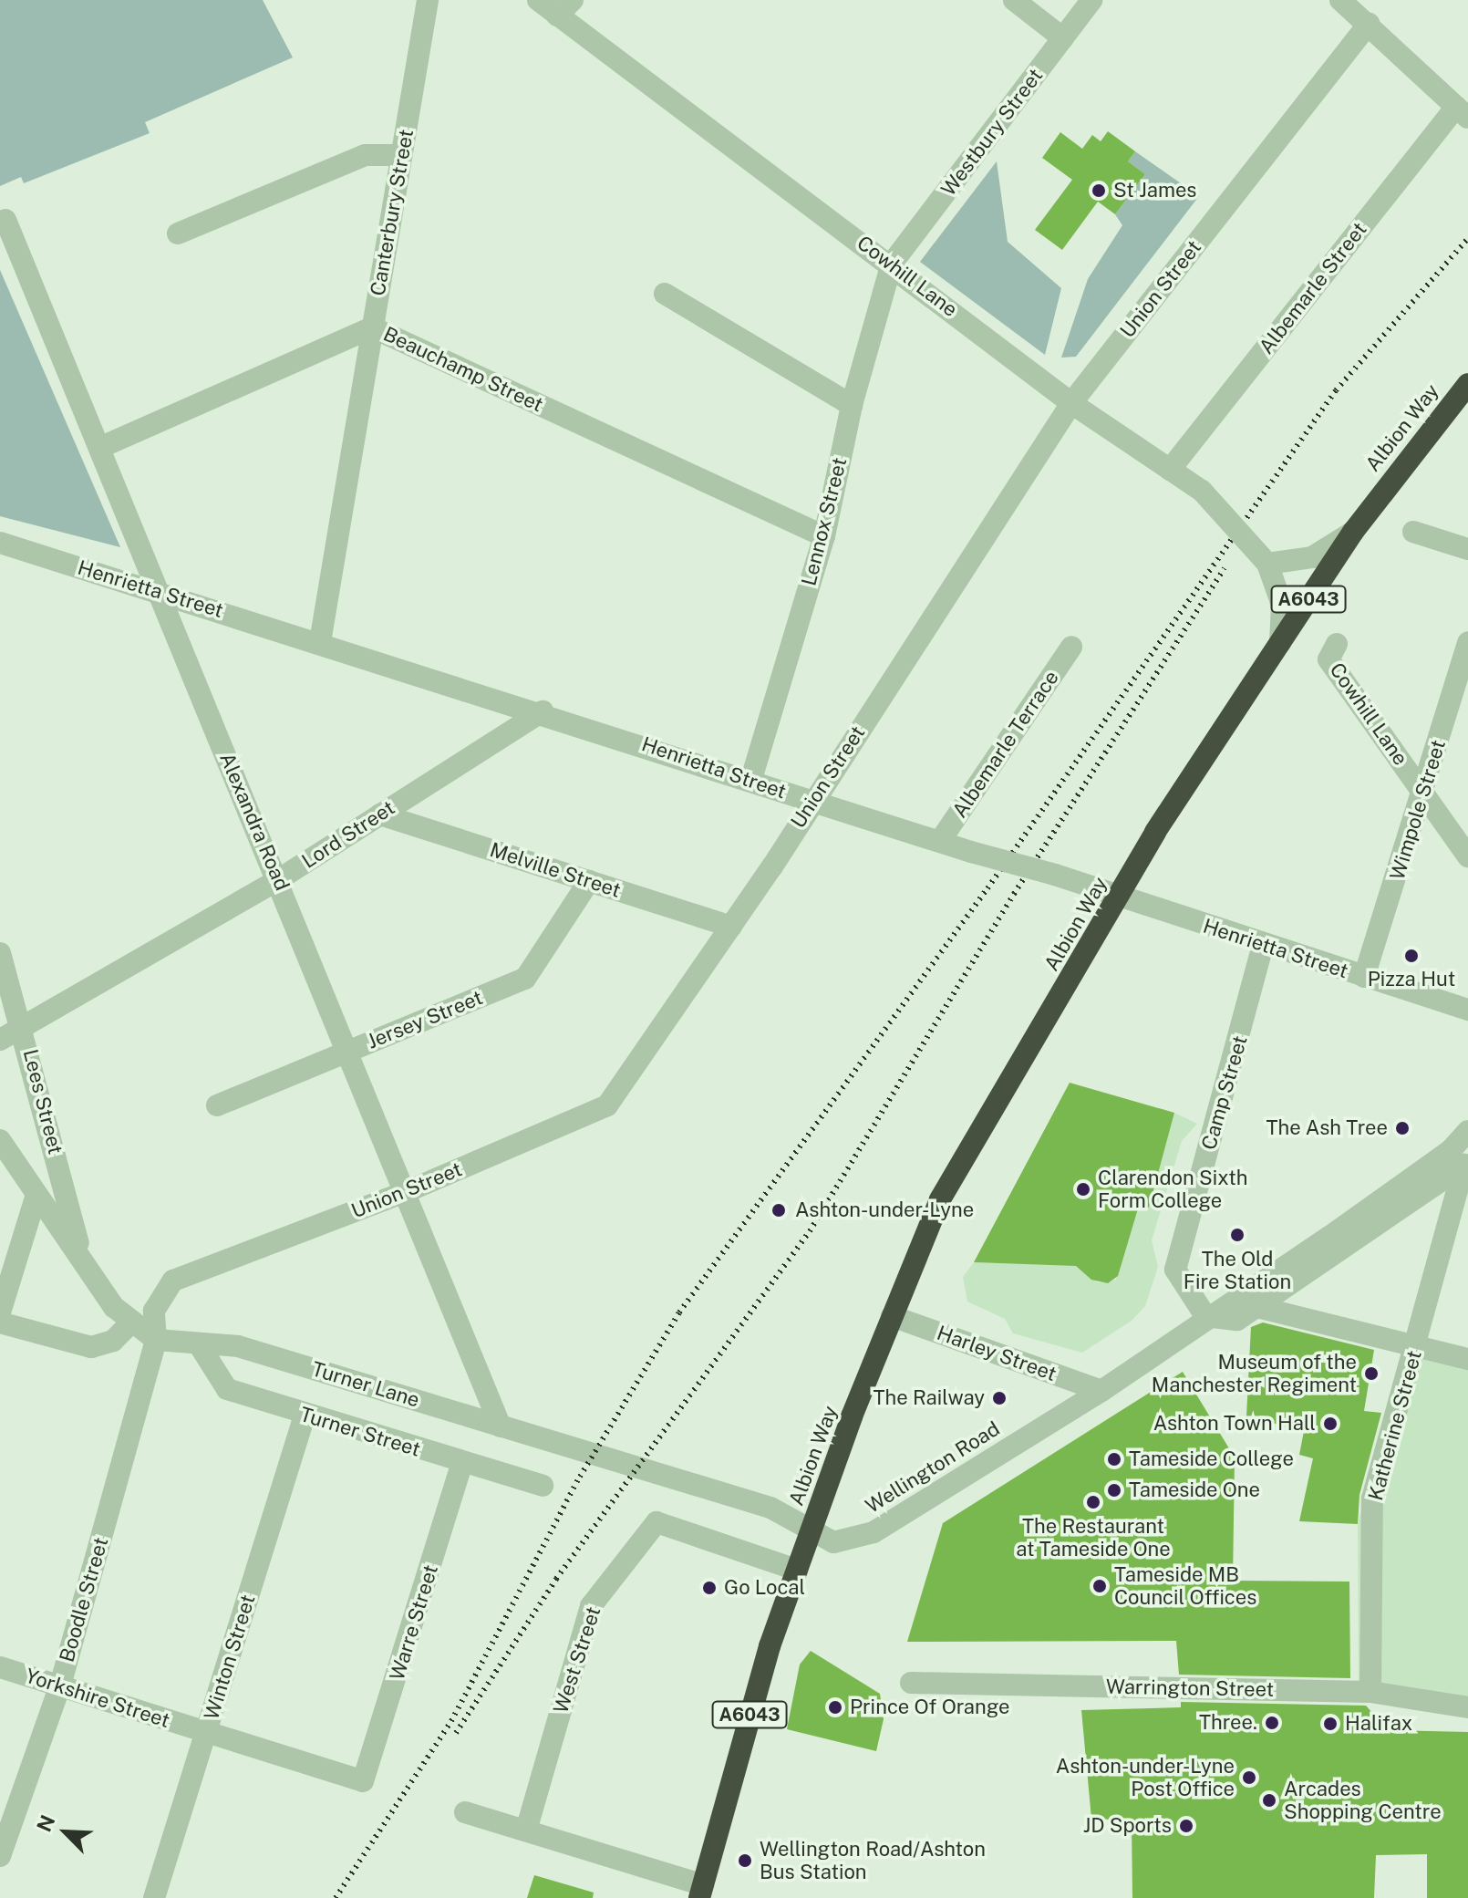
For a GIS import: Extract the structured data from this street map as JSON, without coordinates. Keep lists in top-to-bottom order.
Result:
{
  "streets": {
    "highway": ["Albion Way", "A6043"],
    "street": [
      "Westbury Street",
      "Canterbury Street",
      "Cowhill Lane",
      "Albemarle Street",
      "Union Street",
      "Beauchamp Street",
      "Lennox Street",
      "Henrietta Street",
      "Albemarle Terrace",
      "Wimpole Street",
      "Alexandra Road",
      "Lord Street",
      "Melville Street",
      "Jersey Street",
      "Camp Street",
      "Lees Street",
      "Harley Street",
      "Turner Lane",
      "Katherine Street",
      "Turner Street",
      "Wellington Road",
      "Boodle Street",
      "Warre Street",
      "Winton Street",
      "West Street",
      "Warrington Street",
      "Yorkshire Street"
    ]
  },
  "crossings": [
    ["Westbury Street", "Cowhill Lane"],
    ["Westbury Street", "Lennox Street"],
    ["Canterbury Street", "Beauchamp Street"],
    ["Canterbury Street", "Henrietta Street"],
    ["Cowhill Lane", "Albemarle Street"],
    ["Cowhill Lane", "Union Street"],
    ["Cowhill Lane", "Albion Way"],
    ["Cowhill Lane", "Lennox Street"],
    ["Cowhill Lane", "Wimpole Street"],
    ["Union Street", "Henrietta Street"],
    ["Union Street", "Alexandra Road"],
    ["Union Street", "Melville Street"],
    ["Union Street", "Turner Lane"],
    ["Union Street", "Boodle Street"],
    ["Beauchamp Street", "Lennox Street"],
    ["Beauchamp Street", "Alexandra Road"],
    ["Albion Way", "Henrietta Street"],
    ["Albion Way", "A6043"],
    ["Albion Way", "Harley Street"],
    ["Albion Way", "Turner Lane"],
    ["Albion Way", "Wellington Road"],
    ["Lennox Street", "Henrietta Street"],
    ["Henrietta Street", "Albemarle Terrace"],
    ["Henrietta Street", "Wimpole Street"],
    ["Henrietta Street", "Alexandra Road"],
    ["Henrietta Street", "Lord Street"],
    ["Henrietta Street", "Camp Street"],
    ["A6043", "Turner Lane"],
    ["A6043", "Wellington Road"],
    ["A6043", "West Street"],
    ["Alexandra Road", "Lord Street"],
    ["Alexandra Road", "Jersey Street"],
    ["Alexandra Road", "Turner Lane"],
    ["Lord Street", "Melville Street"],
    ["Lord Street", "Lees Street"],
    ["Melville Street", "Jersey Street"],
    ["Camp Street", "Wellington Road"],
    ["Lees Street", "Turner Lane"],
    ["Harley Street", "Wellington Road"],
    ["Turner Lane", "Turner Street"],
    ["Turner Lane", "Wellington Road"],
    ["Turner Lane", "Boodle Street"],
    ["Katherine Street", "Wellington Road"],
    ["Katherine Street", "Warrington Street"],
    ["Turner Street", "Warre Street"],
    ["Turner Street", "Winton Street"],
    ["Boodle Street", "Yorkshire Street"],
    ["Warre Street", "Yorkshire Street"],
    ["Winton Street", "Yorkshire Street"]
  ],
  "places": [
    "St James",
    "Pizza Hut",
    "The Ash Tree",
    "Clarendon Sixth Form College",
    "Ashton-under-Lyne",
    "The Old Fire Station",
    "Museum of the Manchester Regiment",
    "The Railway",
    "Ashton Town Hall",
    "Tameside College",
    "Tameside One",
    "The Restaurant at Tameside One",
    "Tameside MB Council Offices",
    "Go Local",
    "Prince Of Orange",
    "Three.",
    "Halifax",
    "Ashton-under-Lyne Post Office",
    "Arcades Shopping Centre",
    "JD Sports",
    "Wellington Road/Ashton Bus Station"
  ],
  "north": "top left"
}
